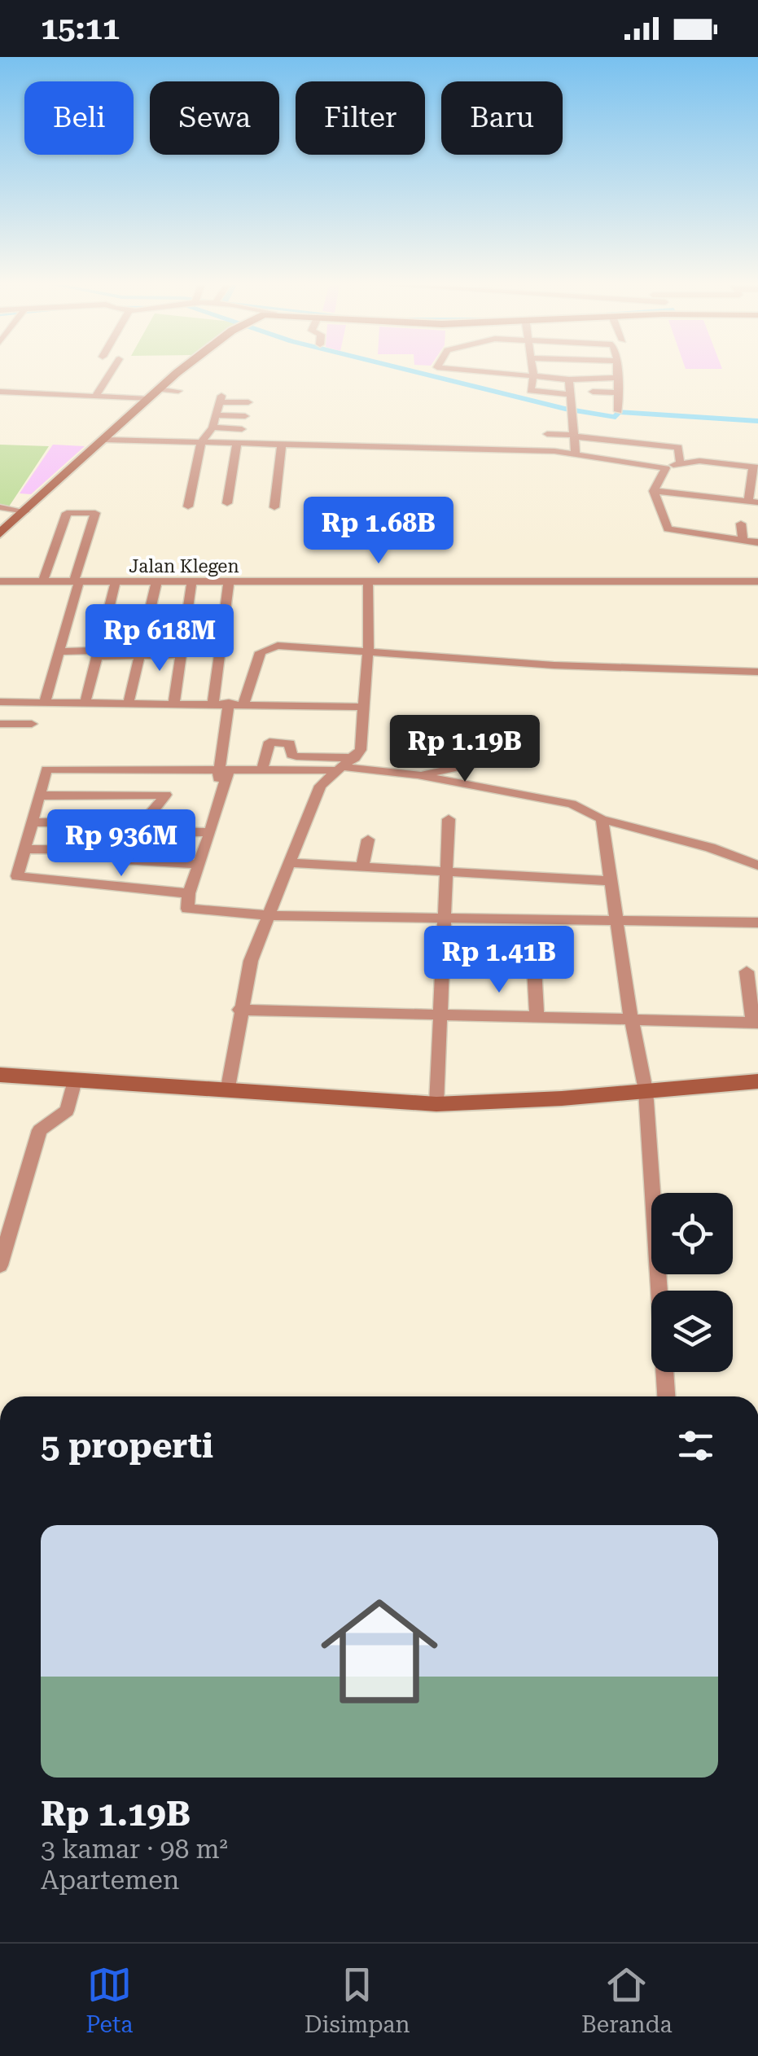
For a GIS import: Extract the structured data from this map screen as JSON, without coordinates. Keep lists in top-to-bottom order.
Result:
{
  "streets": {
    "street": ["Jalan Klegen"]
  },
  "page": {
    "status": "15:11",
    "chip": [
      "Beli",
      "Sewa",
      "Filter",
      "Baru"
    ],
    "price": [
      "Rp 1.68B",
      "Rp 618M",
      "Rp 1.19B",
      "Rp 936M",
      "Rp 1.41B"
    ],
    "heading": "5 properti",
    "list": [
      {
        "name": "Rp 1.19B",
        "note": "3 kamar · 98 m² · Apartemen"
      }
    ],
    "tabs": ["Peta", "Disimpan", "Beranda"]
  }
}
